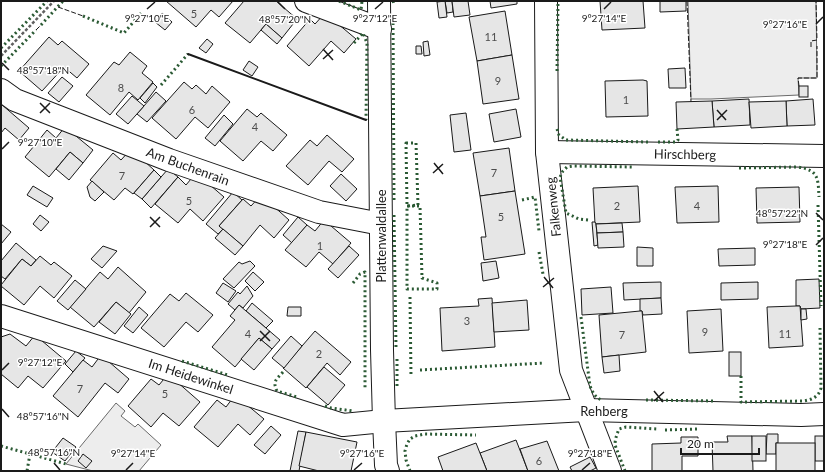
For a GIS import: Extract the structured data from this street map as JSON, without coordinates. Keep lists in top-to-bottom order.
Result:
{
  "streets": {
    "street": [
      "Hirschberg",
      "Am Buchenrain",
      "Falkenweg",
      "Plattenwaldallee",
      "Im Heidewinkel",
      "Rehberg"
    ]
  },
  "crossings": [
    ["Hirschberg", "Falkenweg"],
    ["Am Buchenrain", "Plattenwaldallee"],
    ["Falkenweg", "Rehberg"],
    ["Plattenwaldallee", "Im Heidewinkel"],
    ["Plattenwaldallee", "Rehberg"],
    ["Im Heidewinkel", "Rehberg"]
  ],
  "house_numbers": [
    "5",
    "11",
    "9",
    "8",
    "1",
    "6",
    "4",
    "7",
    "7",
    "5",
    "2",
    "4",
    "5",
    "1",
    "3",
    "9",
    "4",
    "11",
    "7",
    "2",
    "7",
    "5",
    "6"
  ],
  "scale_bar": "20 m",
  "coordinates": [
    "9°27'10\"E",
    "9°27'12\"E",
    "9°27'14\"E",
    "48°57'20\"N",
    "9°27'16\"E",
    "48°57'18\"N",
    "48°57'22\"N",
    "9°27'18\"E",
    "48°57'16\"N"
  ]
}
